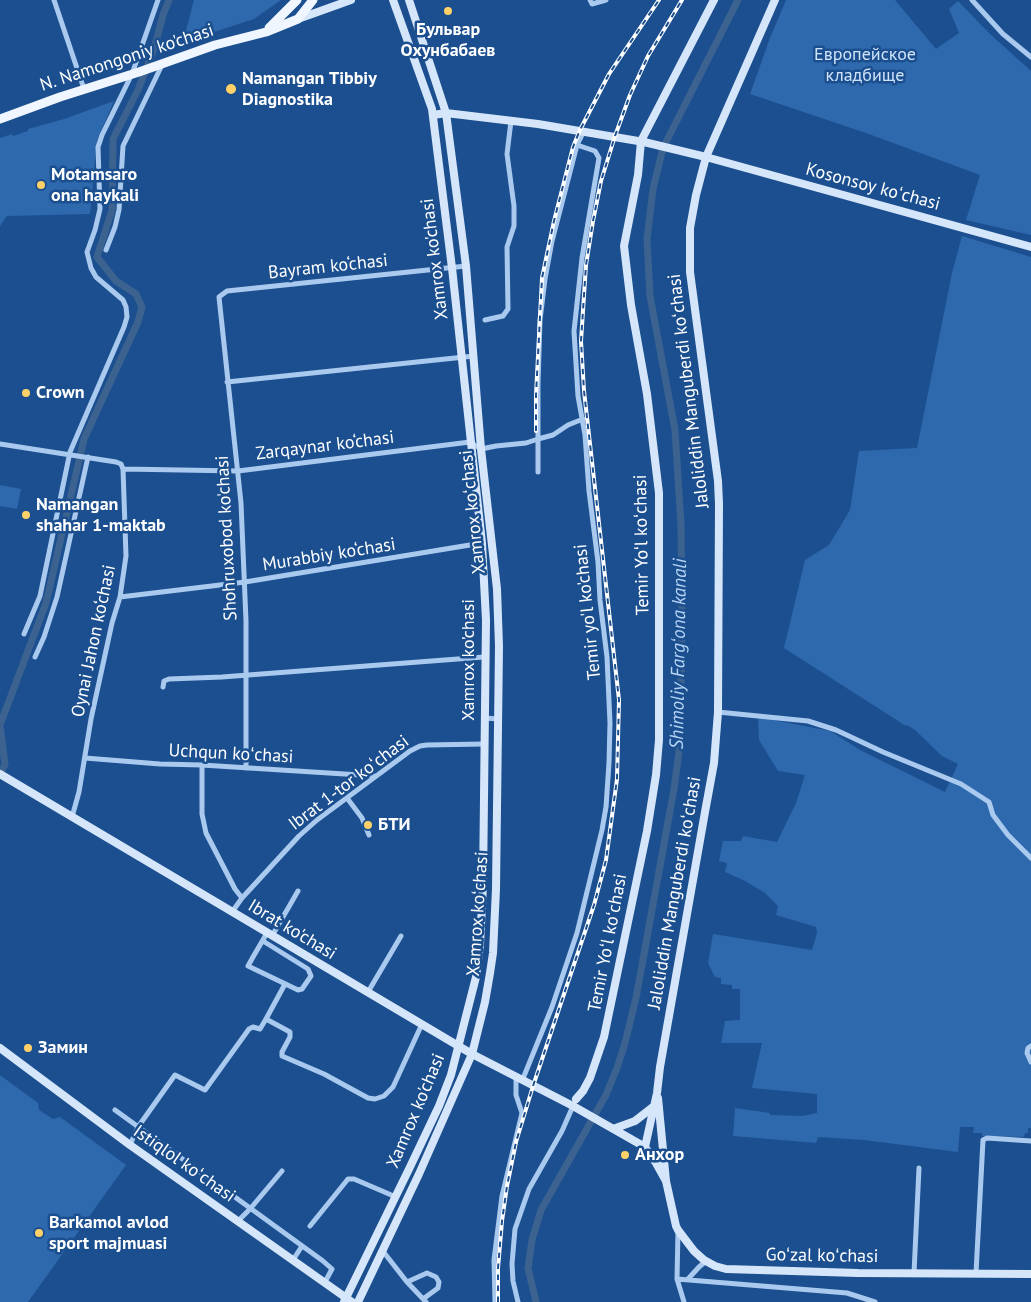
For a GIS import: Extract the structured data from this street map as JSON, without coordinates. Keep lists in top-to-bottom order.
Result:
{
  "streets": {
    "main road": [
      "N. Namongoniy ko'chasi",
      "Kosonsoy koʻchasi",
      "Xamrox ko'chasi",
      "Jaloliddin Manguberdi koʻchasi",
      "Xamrox koʻchasi",
      "Temir Yoʻl koʻchasi",
      "Ibrat ko'chasi",
      "Istiqlol koʻchasi",
      "Goʻzal koʻchasi"
    ],
    "street": [
      "Bayram ko‘chasi",
      "Zarqaynar ko‘chasi",
      "Shohruxobod ko'chasi",
      "Murabbiy ko‘chasi",
      "Temir yo'l ko'chasi",
      "Oynai Jahon ko‘chasi",
      "Uchqun koʻchasi",
      "Ibrat 1-tor koʻchasi"
    ]
  },
  "crossings": [
    ["Kosonsoy koʻchasi", "Xamrox ko'chasi"],
    ["Kosonsoy koʻchasi", "Jaloliddin Manguberdi koʻchasi"],
    ["Kosonsoy koʻchasi", "Xamrox koʻchasi"],
    ["Kosonsoy koʻchasi", "Temir Yoʻl koʻchasi"],
    ["Xamrox ko'chasi", "Bayram ko‘chasi"],
    ["Xamrox ko'chasi", "Zarqaynar ko‘chasi"],
    ["Xamrox ko'chasi", "Murabbiy ko‘chasi"],
    ["Xamrox ko'chasi", "Ibrat 1-tor koʻchasi"],
    ["Xamrox ko'chasi", "Ibrat ko'chasi"],
    ["Xamrox ko'chasi", "Istiqlol koʻchasi"],
    ["Bayram ko‘chasi", "Xamrox koʻchasi"],
    ["Bayram ko‘chasi", "Shohruxobod ko'chasi"],
    ["Jaloliddin Manguberdi koʻchasi", "Ibrat ko'chasi"],
    ["Zarqaynar ko‘chasi", "Shohruxobod ko'chasi"],
    ["Zarqaynar ko‘chasi", "Oynai Jahon ko‘chasi"],
    ["Xamrox koʻchasi", "Ibrat ko'chasi"],
    ["Shohruxobod ko'chasi", "Murabbiy ko‘chasi"],
    ["Shohruxobod ko'chasi", "Uchqun koʻchasi"],
    ["Temir Yoʻl koʻchasi", "Ibrat ko'chasi"],
    ["Murabbiy ko‘chasi", "Oynai Jahon ko‘chasi"],
    ["Temir yo'l ko'chasi", "Ibrat ko'chasi"],
    ["Oynai Jahon ko‘chasi", "Uchqun koʻchasi"],
    ["Oynai Jahon ko‘chasi", "Ibrat ko'chasi"],
    ["Uchqun koʻchasi", "Ibrat 1-tor koʻchasi"],
    ["Ibrat 1-tor koʻchasi", "Ibrat ko'chasi"]
  ],
  "water": ["Shimoliy Fargʻona kanali"],
  "parks": ["Европейское кладбище"],
  "places": [
    "Бульвар Охунбабаев",
    "Namangan Tibbiy Diagnostika",
    "Motamsaro ona haykali",
    "Crown",
    "Namangan shahar 1-maktab",
    "БТИ",
    "Замин",
    "Анхор",
    "Barkamol avlod sport majmuasi"
  ]
}
